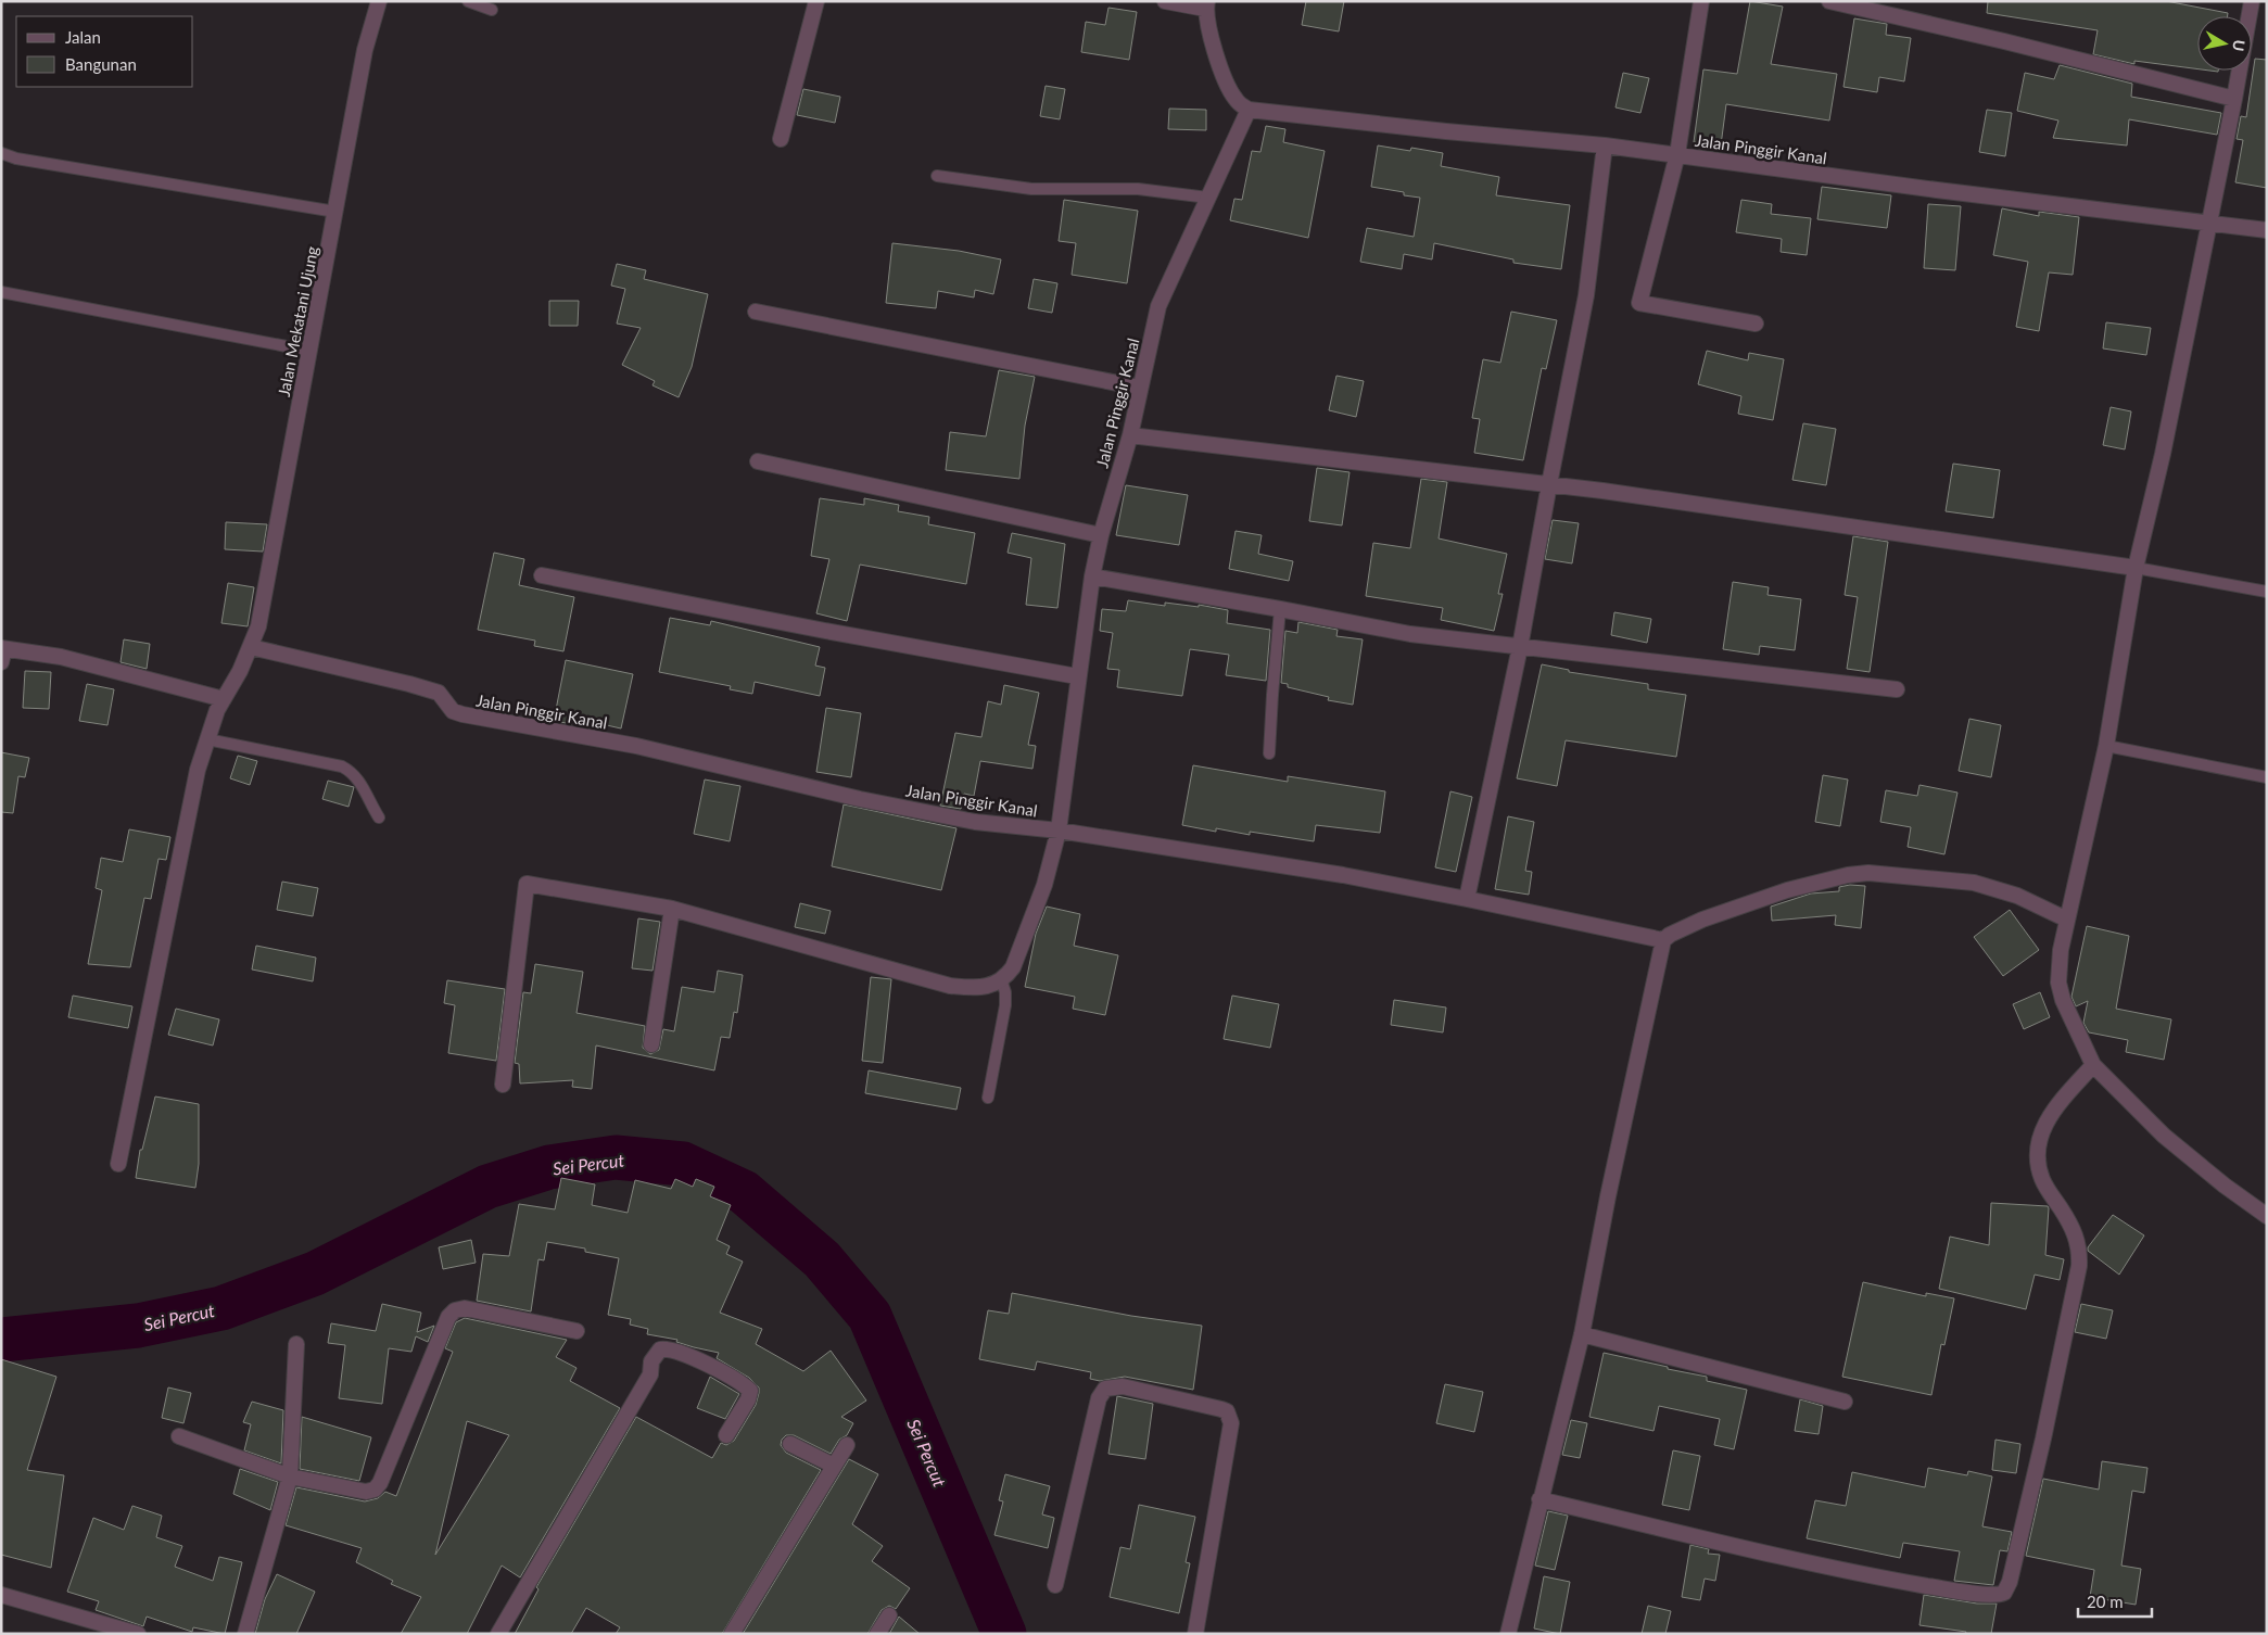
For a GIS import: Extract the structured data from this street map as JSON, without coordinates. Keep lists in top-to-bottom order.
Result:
{
  "streets": {
    "street": ["Jalan Pinggir Kanal", "Jalan Mekatani Ujung"]
  },
  "crossings": [
    ["Jalan Pinggir Kanal", "Jalan Mekatani Ujung"]
  ],
  "water": ["Sei Percut"],
  "legend": ["Jalan", "Bangunan"],
  "scale_bar": "20 m",
  "north": "right"
}
